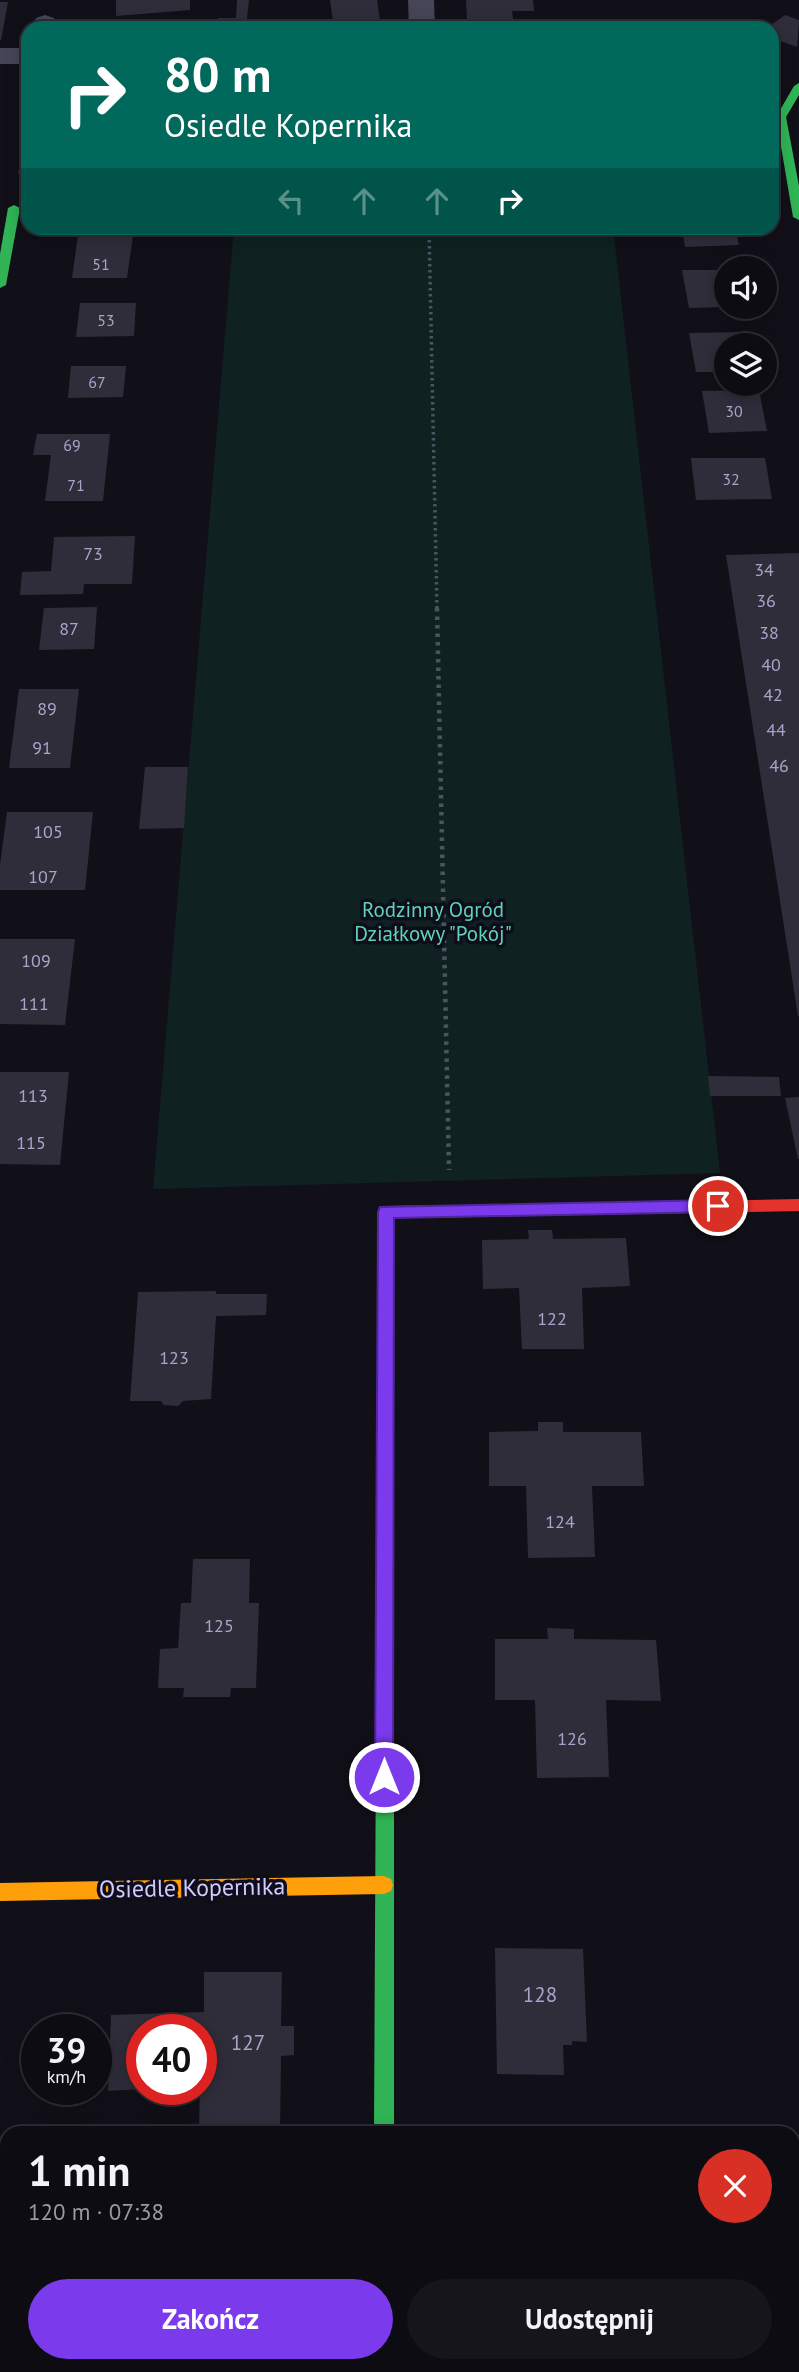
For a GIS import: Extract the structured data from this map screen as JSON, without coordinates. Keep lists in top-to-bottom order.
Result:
{
  "streets": {
    "street": ["Osiedle Kopernika"]
  },
  "parks": ["Rodzinny Ogród Działkowy \"Pokój\""],
  "house_numbers": [
    "51",
    "53",
    "67",
    "30",
    "69",
    "32",
    "71",
    "73",
    "34",
    "36",
    "87",
    "38",
    "40",
    "42",
    "89",
    "44",
    "91",
    "46",
    "105",
    "107",
    "109",
    "111",
    "113",
    "115",
    "122",
    "123",
    "124",
    "125",
    "126",
    "128",
    "127"
  ],
  "page": {
    "turn": ["80 m", "Osiedle Kopernika"],
    "speed": "39 km/h",
    "limit": "40",
    "heading": ["1 min", "120 m · 07:38"],
    "buttons": ["Zakończ", "Udostępnij"]
  }
}
